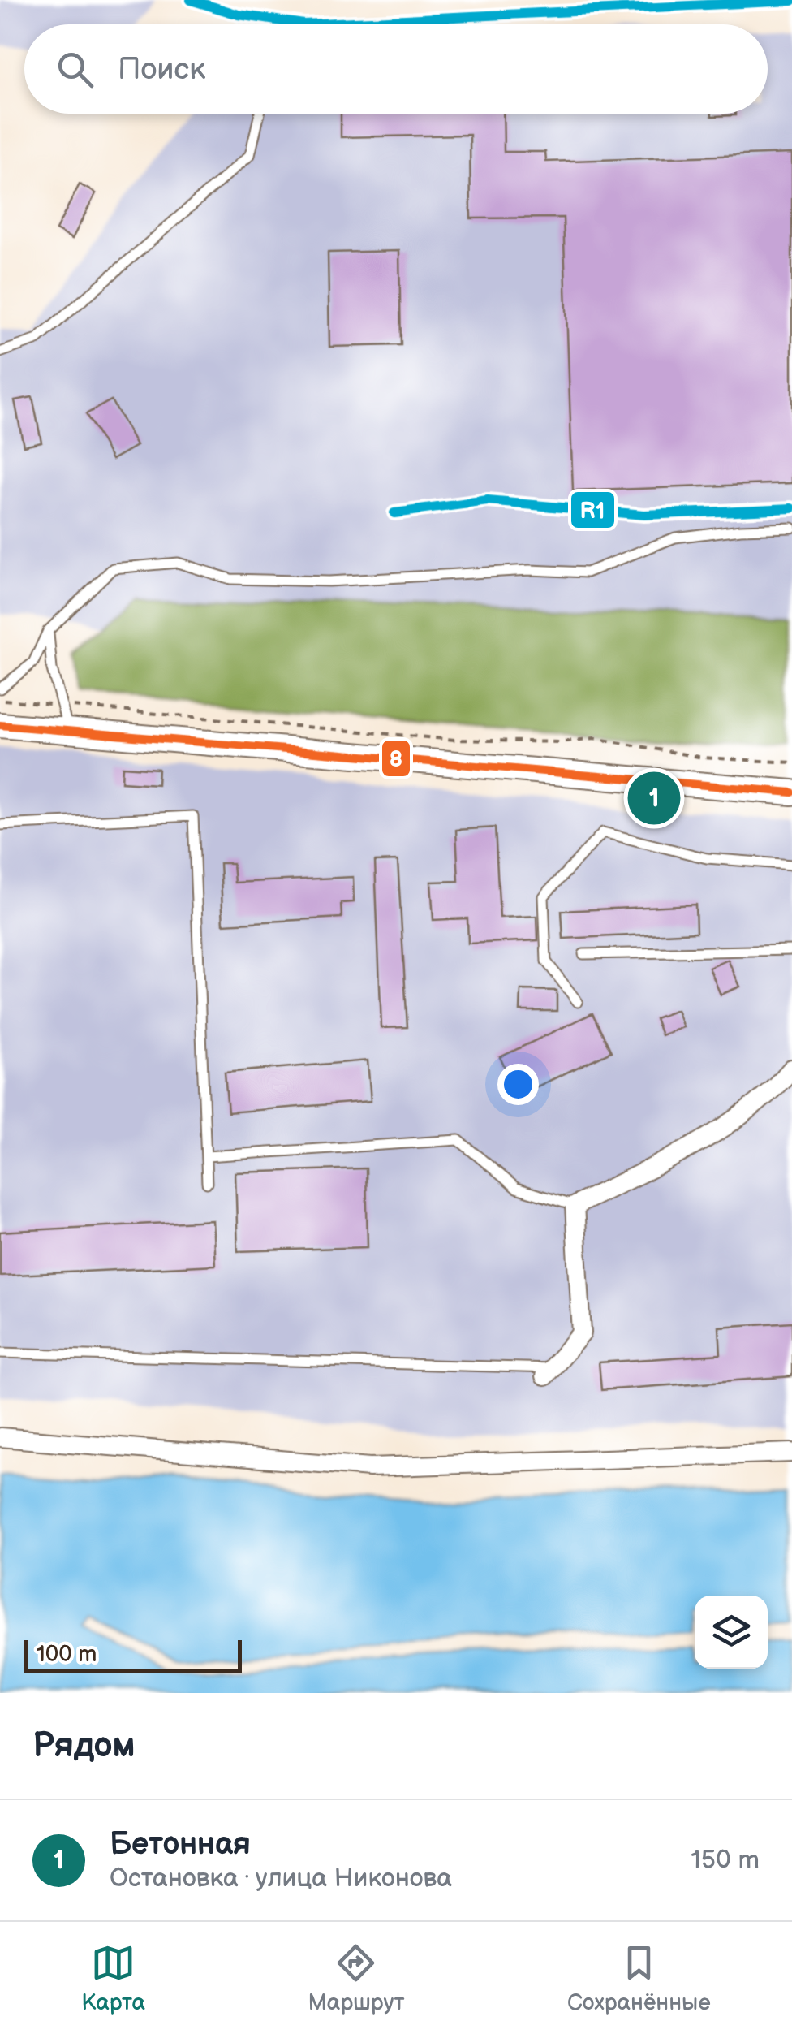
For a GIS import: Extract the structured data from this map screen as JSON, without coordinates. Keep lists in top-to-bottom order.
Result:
{
  "lines": ["transit line R1", "transit line 8"],
  "scale_bar": "100 m",
  "page": {
    "search": "Поиск",
    "pins": "1",
    "scale": "100 m",
    "heading": "Рядом",
    "list": [
      {
        "mark": "1",
        "name": "Бетонная",
        "note": "Остановка · улица Никонова",
        "value": "150 m"
      }
    ],
    "nav": ["Карта", "Маршрут", "Сохранённые"]
  }
}
